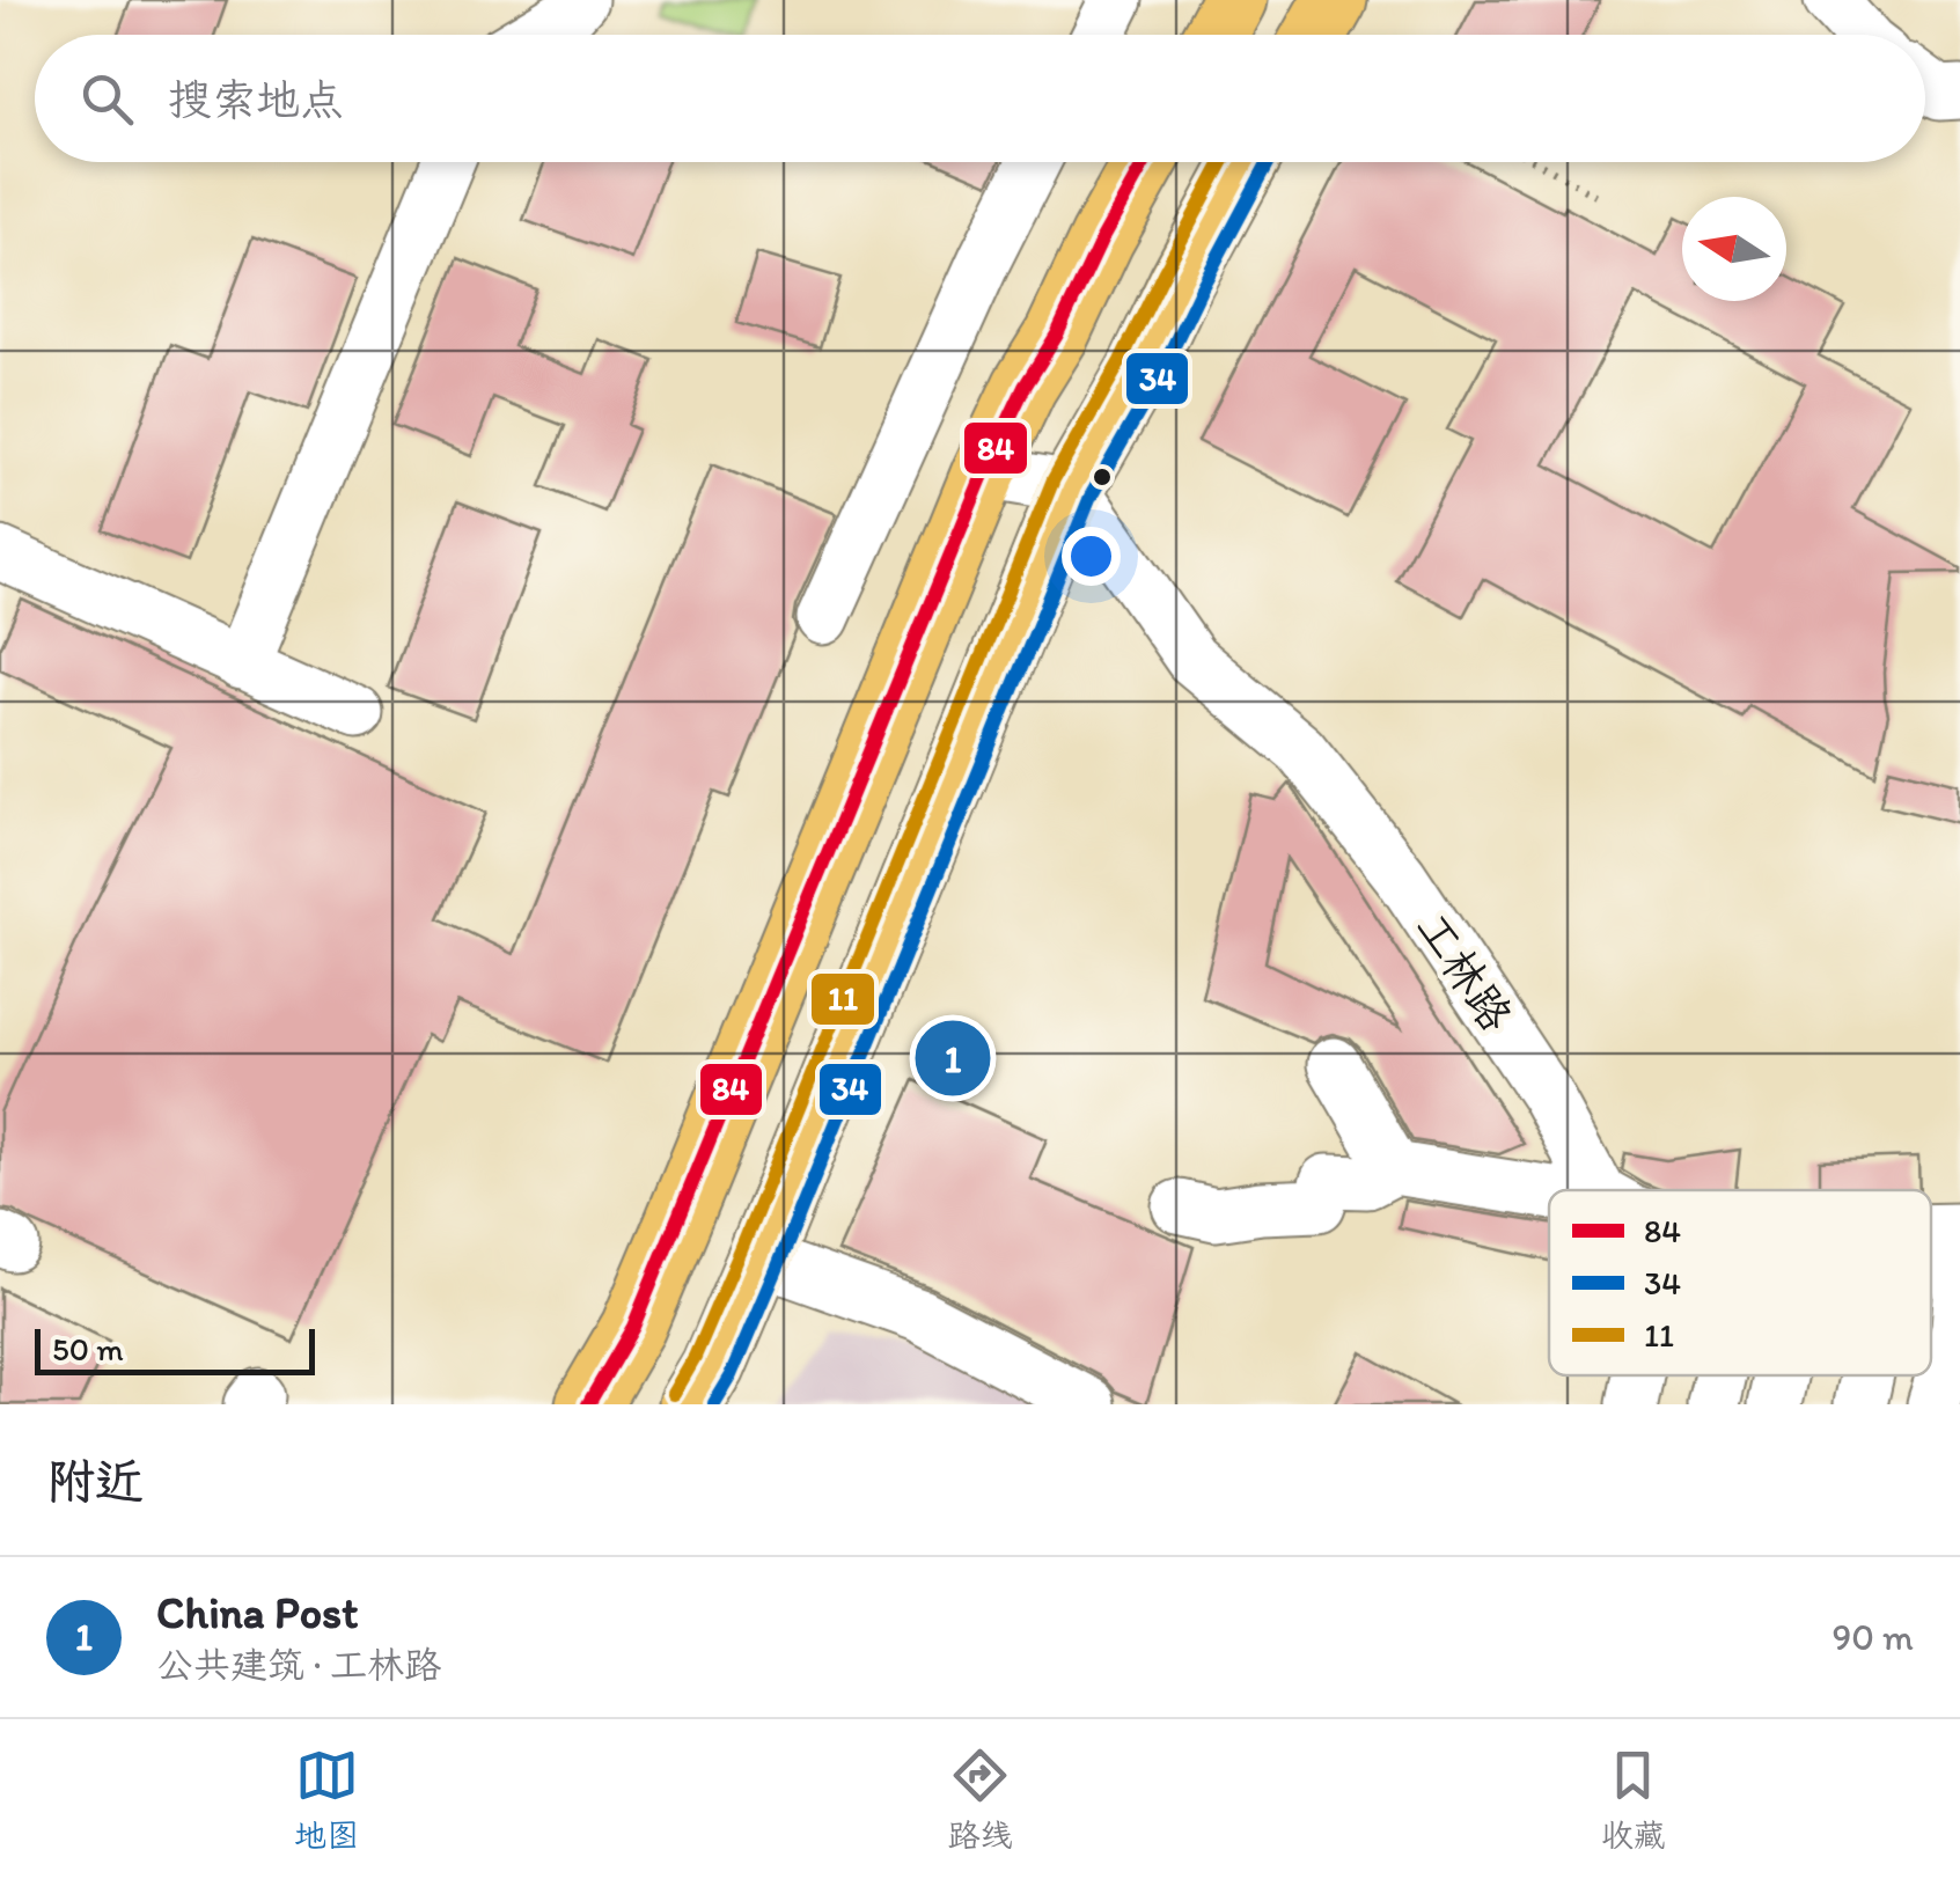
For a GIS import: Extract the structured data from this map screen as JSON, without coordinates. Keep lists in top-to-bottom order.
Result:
{
  "streets": {
    "street": ["工林路"]
  },
  "lines": ["transit line 84", "transit line 34", "transit line 11"],
  "legend": ["84", "34", "11"],
  "scale_bar": "50 m",
  "north": "left",
  "page": {
    "search": "搜索地点",
    "pins": "1",
    "scale": "50 m",
    "heading": "附近",
    "list": [
      {
        "mark": "1",
        "name": "China Post",
        "note": "公共建筑 · 工林路",
        "value": "90 m"
      }
    ],
    "nav": ["地图", "路线", "收藏"]
  }
}
